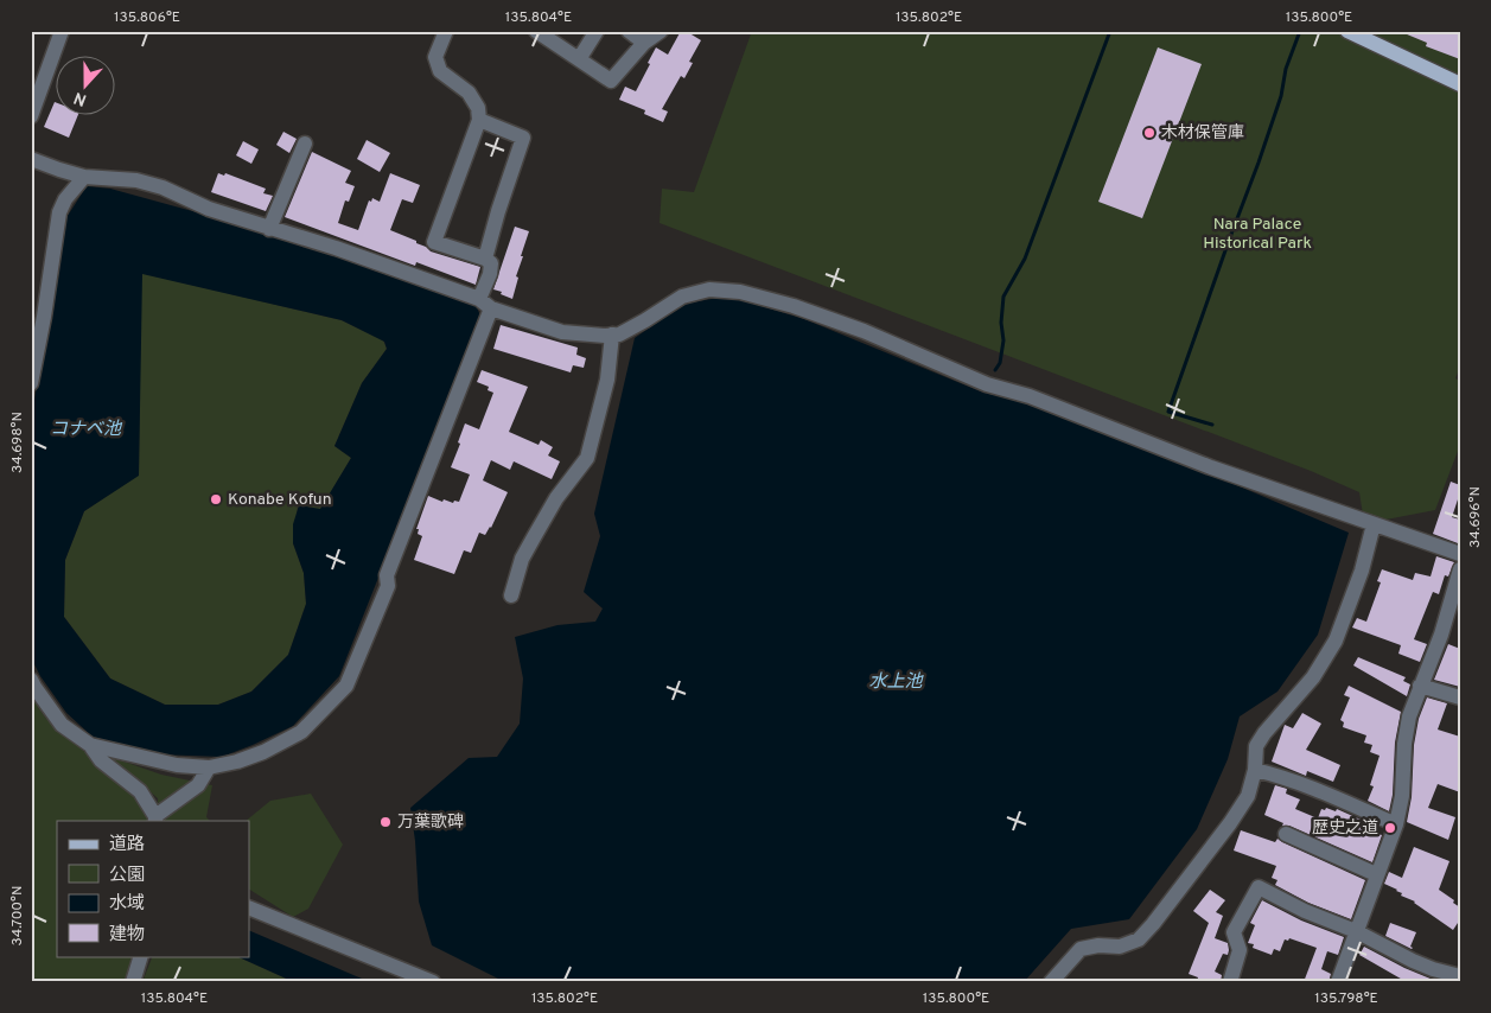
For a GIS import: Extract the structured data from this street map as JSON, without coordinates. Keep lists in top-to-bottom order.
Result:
{
  "water": ["コナベ池", "水上池"],
  "parks": ["Nara Palace Historical Park"],
  "places": [
    "木材保管庫",
    "Konabe Kofun",
    "万葉歌碑",
    "歴史之道"
  ],
  "legend": [
    "道路",
    "公園",
    "水域",
    "建物"
  ],
  "north": "bottom",
  "coordinates": [
    "135.806°E",
    "135.804°E",
    "135.802°E",
    "135.800°E",
    "34.698°N",
    "34.696°N",
    "34.700°N",
    "135.798°E"
  ]
}
